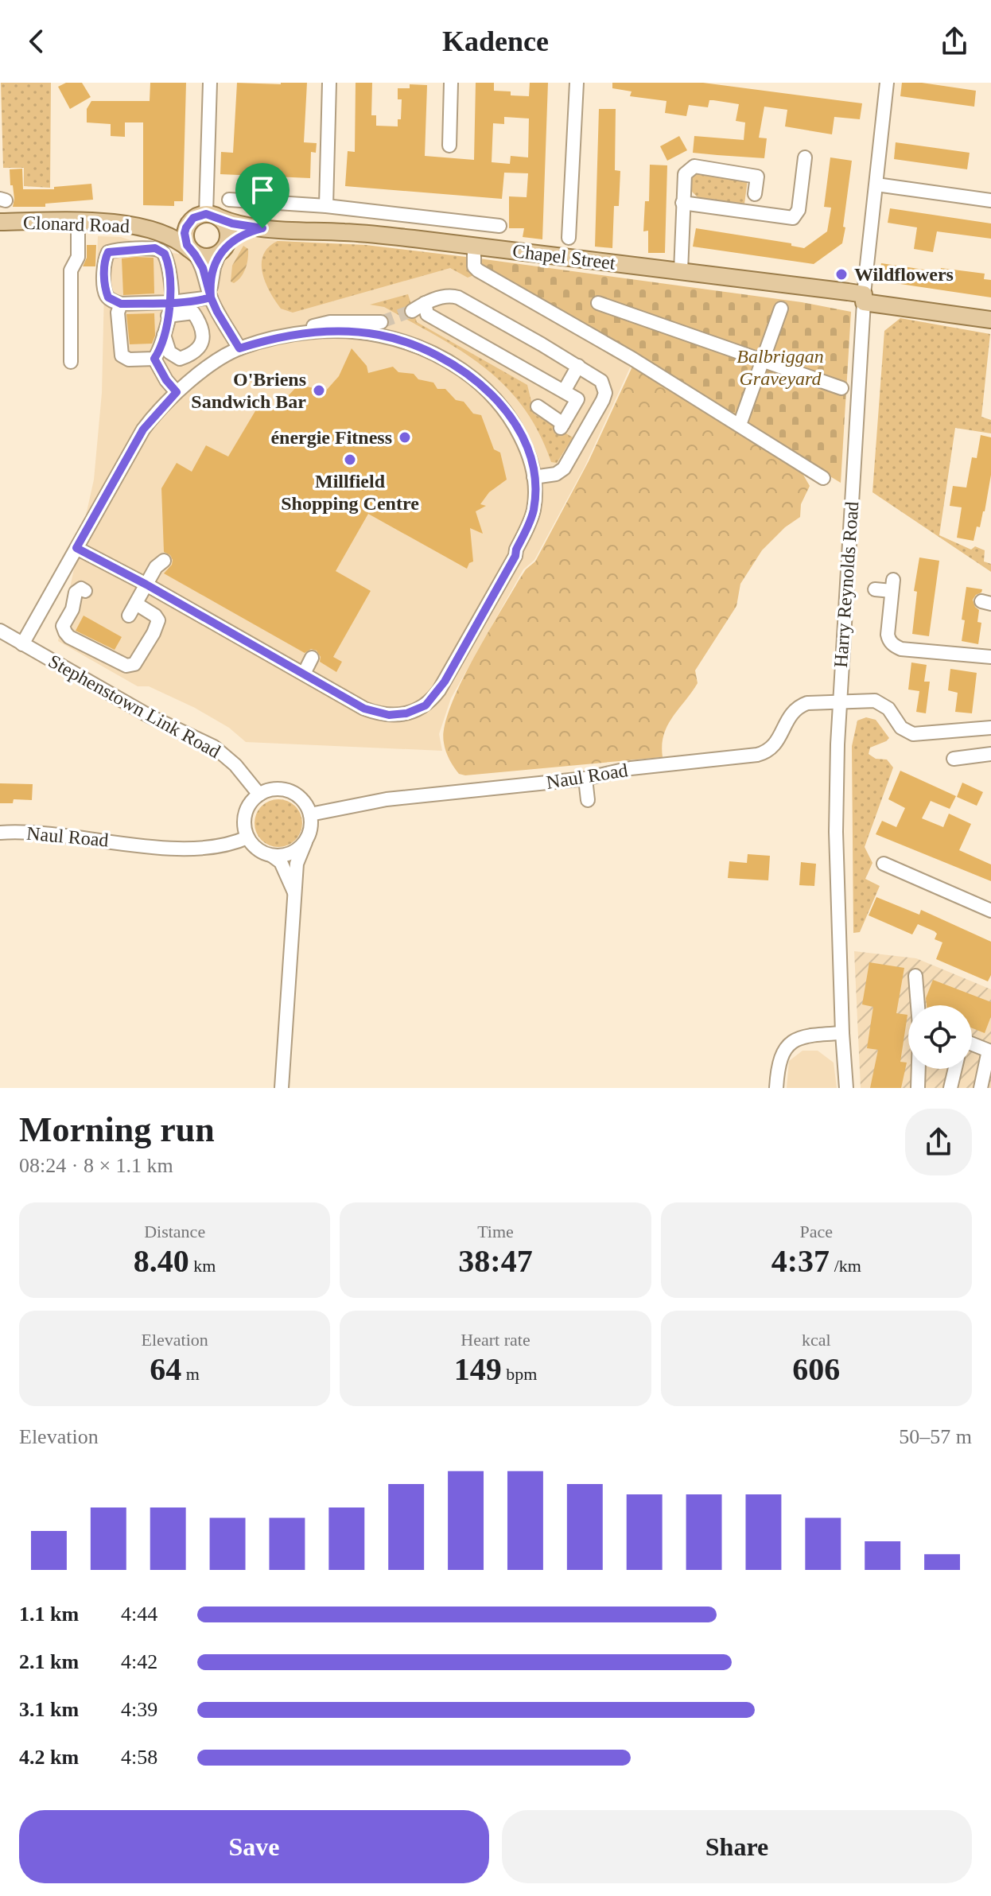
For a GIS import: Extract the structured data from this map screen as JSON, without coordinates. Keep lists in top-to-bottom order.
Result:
{
  "streets": {
    "main road": ["Clonard Road", "Chapel Street"],
    "street": ["Harry Reynolds Road", "Stephenstown Link Road", "Naul Road"]
  },
  "crossings": [
    ["Clonard Road", "Chapel Street"],
    ["Chapel Street", "Harry Reynolds Road"],
    ["Harry Reynolds Road", "Naul Road"],
    ["Stephenstown Link Road", "Naul Road"]
  ],
  "parks": ["Balbriggan Graveyard"],
  "places": [
    "Wildflowers",
    "O'Briens Sandwich Bar",
    "énergie Fitness",
    "Millfield Shopping Centre"
  ],
  "page": {
    "header": "Kadence",
    "heading": ["Morning run", "08:24 · 8 × 1.1 km"],
    "stats": [
      ["Distance", "8.40 km"],
      ["Time", "38:47"],
      ["Pace", "4:37 /km"],
      ["Elevation", "64 m"],
      ["Heart rate", "149 bpm"],
      ["kcal", "606"]
    ],
    "chart": ["Elevation", "50–57 m"],
    "list": [
      {
        "name": "1.1 km",
        "note": "4:44"
      },
      {
        "name": "2.1 km",
        "note": "4:42"
      },
      {
        "name": "3.1 km",
        "note": "4:39"
      },
      {
        "name": "4.2 km",
        "note": "4:58"
      }
    ],
    "buttons": ["Save", "Share"]
  }
}
